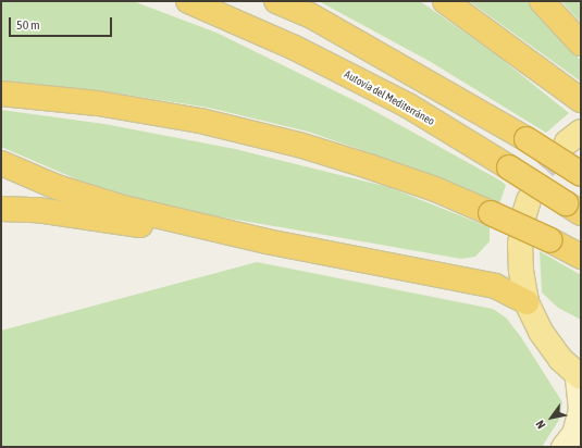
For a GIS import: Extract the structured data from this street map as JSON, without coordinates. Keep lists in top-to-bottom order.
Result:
{
  "streets": {
    "highway": ["Autovía del Mediterráneo"]
  },
  "scale_bar": "50 m",
  "north": "bottom left"
}
